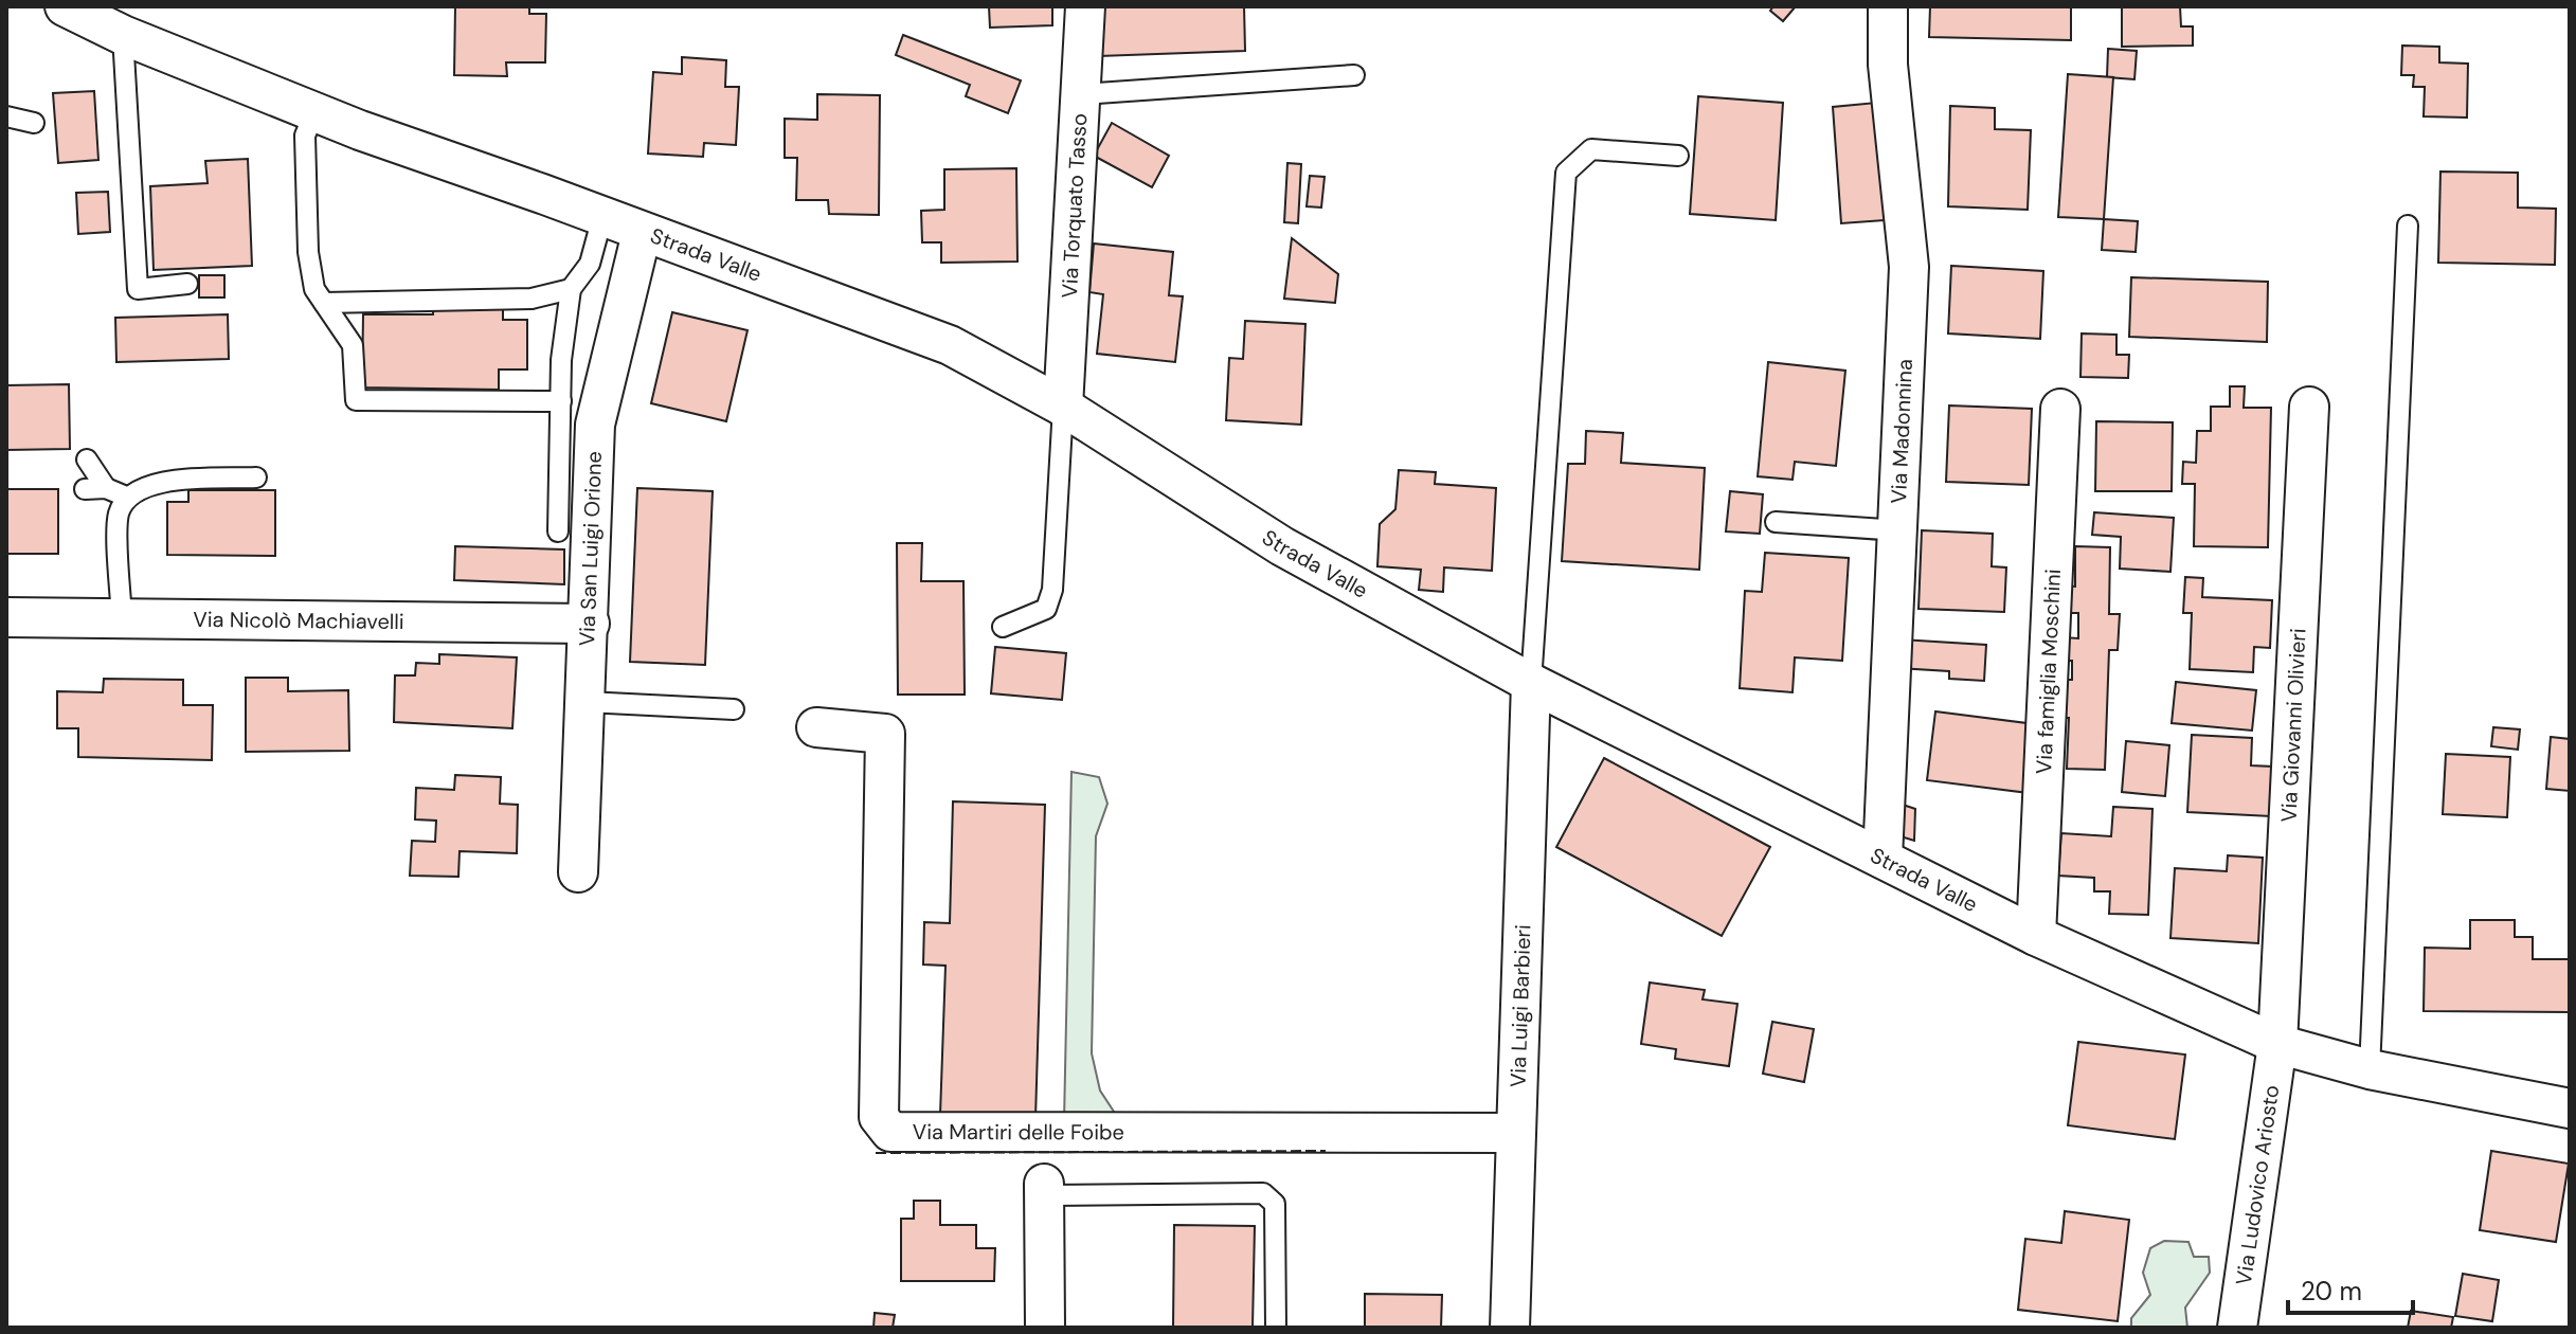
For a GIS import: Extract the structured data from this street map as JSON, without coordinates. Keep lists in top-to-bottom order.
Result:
{
  "streets": {
    "street": [
      "Via Torquato Tasso",
      "Strada Valle",
      "Via Madonnina",
      "Via San Luigi Orione",
      "Via Nicolò Machiavelli",
      "Via famiglia Moschini",
      "Via Giovanni Olivieri",
      "Via Luigi Barbieri",
      "Via Martiri delle Foibe",
      "Via Ludovico Ariosto"
    ]
  },
  "crossings": [
    ["Via Torquato Tasso", "Strada Valle"],
    ["Strada Valle", "Via Madonnina"],
    ["Strada Valle", "Via San Luigi Orione"],
    ["Strada Valle", "Via famiglia Moschini"],
    ["Strada Valle", "Via Giovanni Olivieri"],
    ["Strada Valle", "Via Luigi Barbieri"],
    ["Strada Valle", "Via Ludovico Ariosto"],
    ["Via San Luigi Orione", "Via Nicolò Machiavelli"],
    ["Via Giovanni Olivieri", "Via Ludovico Ariosto"],
    ["Via Luigi Barbieri", "Via Martiri delle Foibe"]
  ],
  "scale_bar": "20 m"
}
